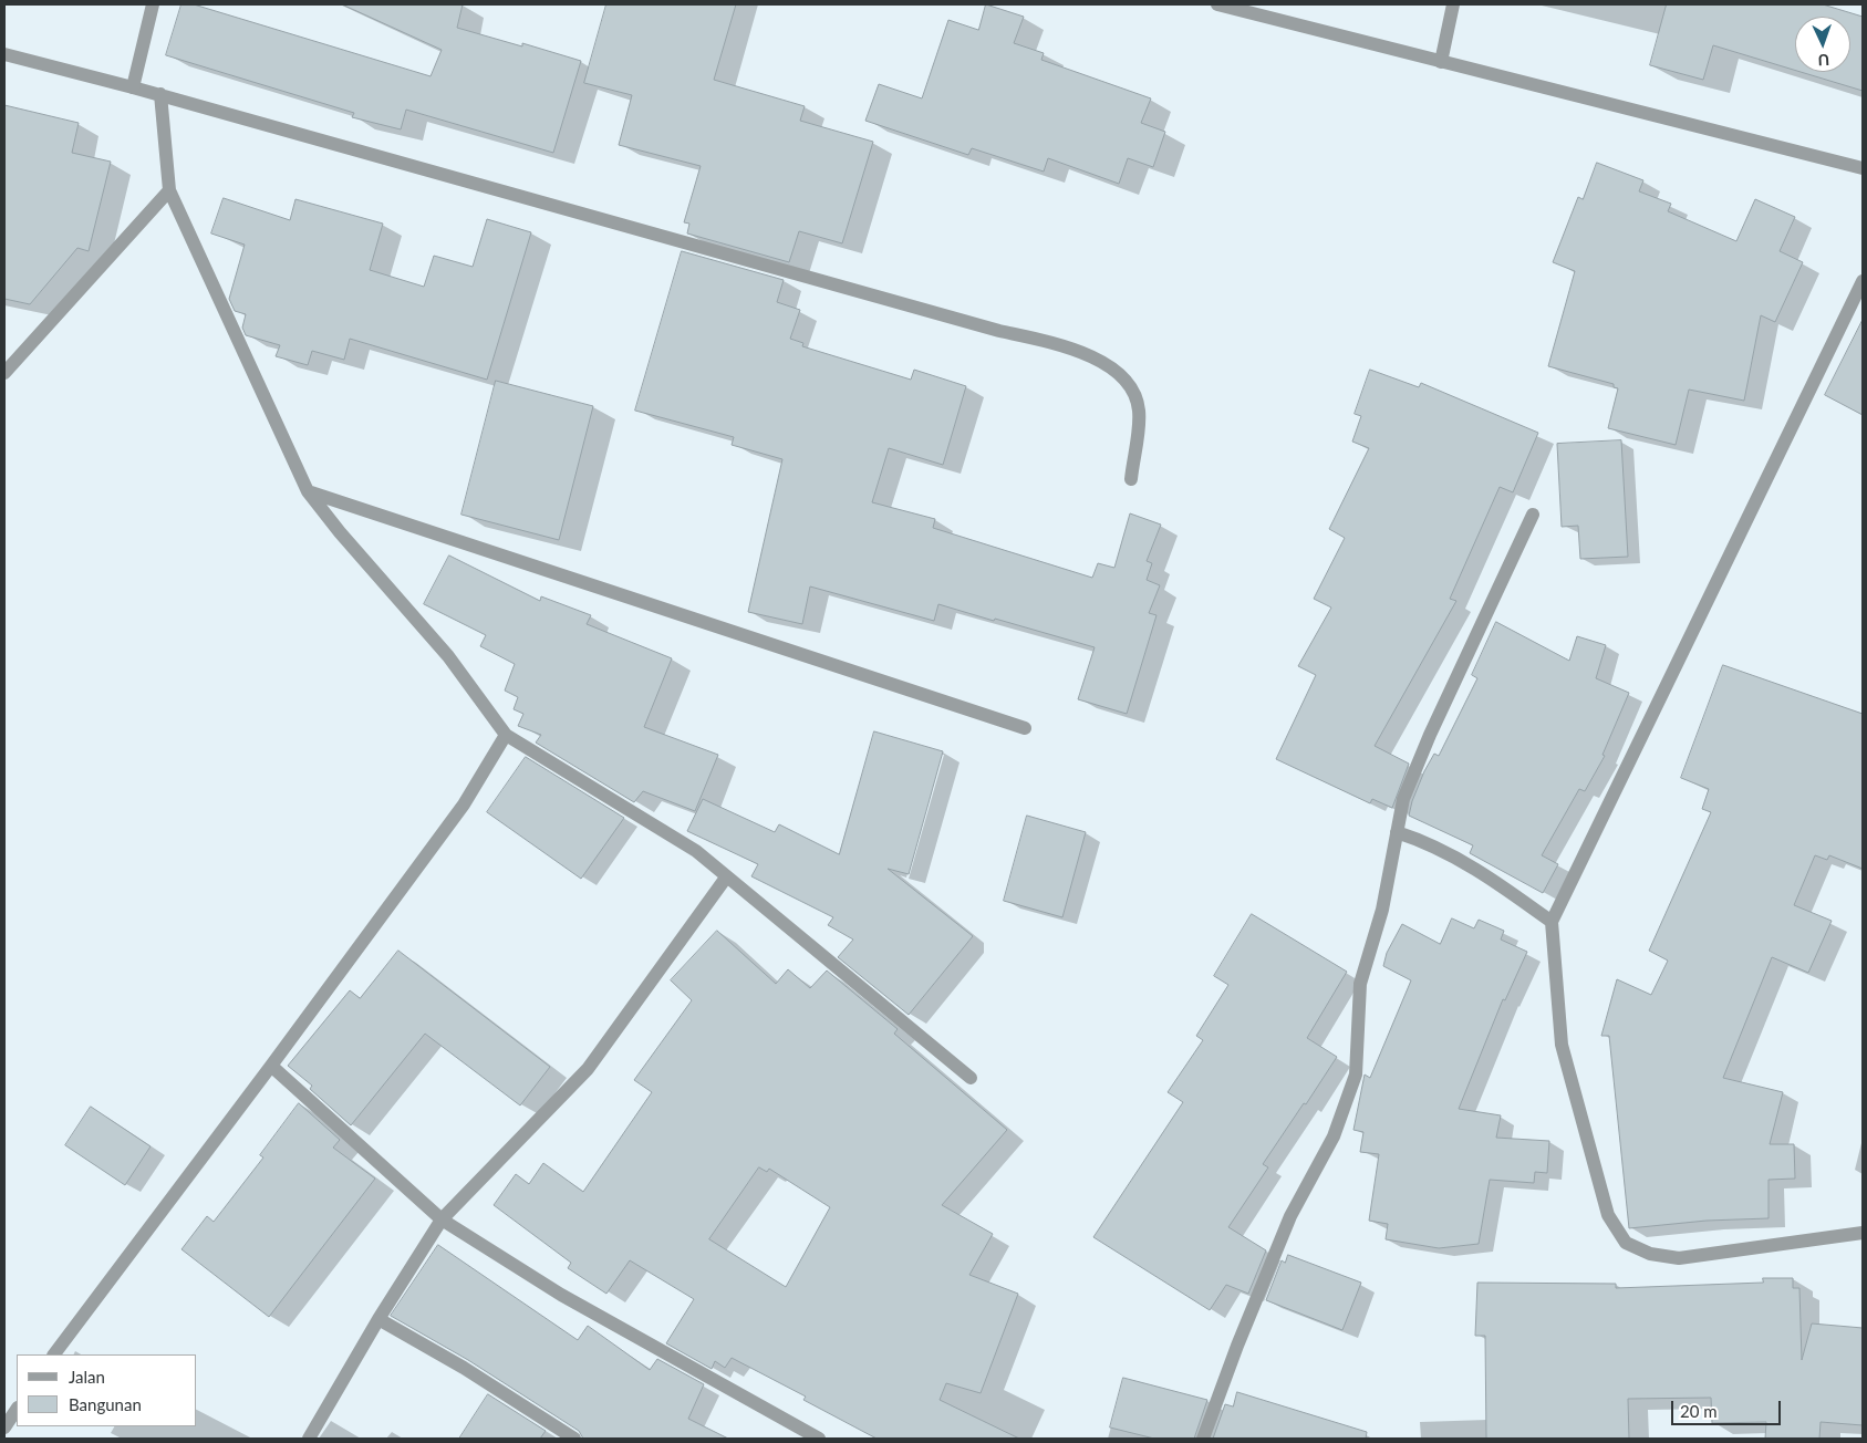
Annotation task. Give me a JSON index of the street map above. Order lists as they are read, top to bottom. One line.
{"legend":["Jalan","Bangunan"],"scale_bar":"20 m","north":"bottom"}
